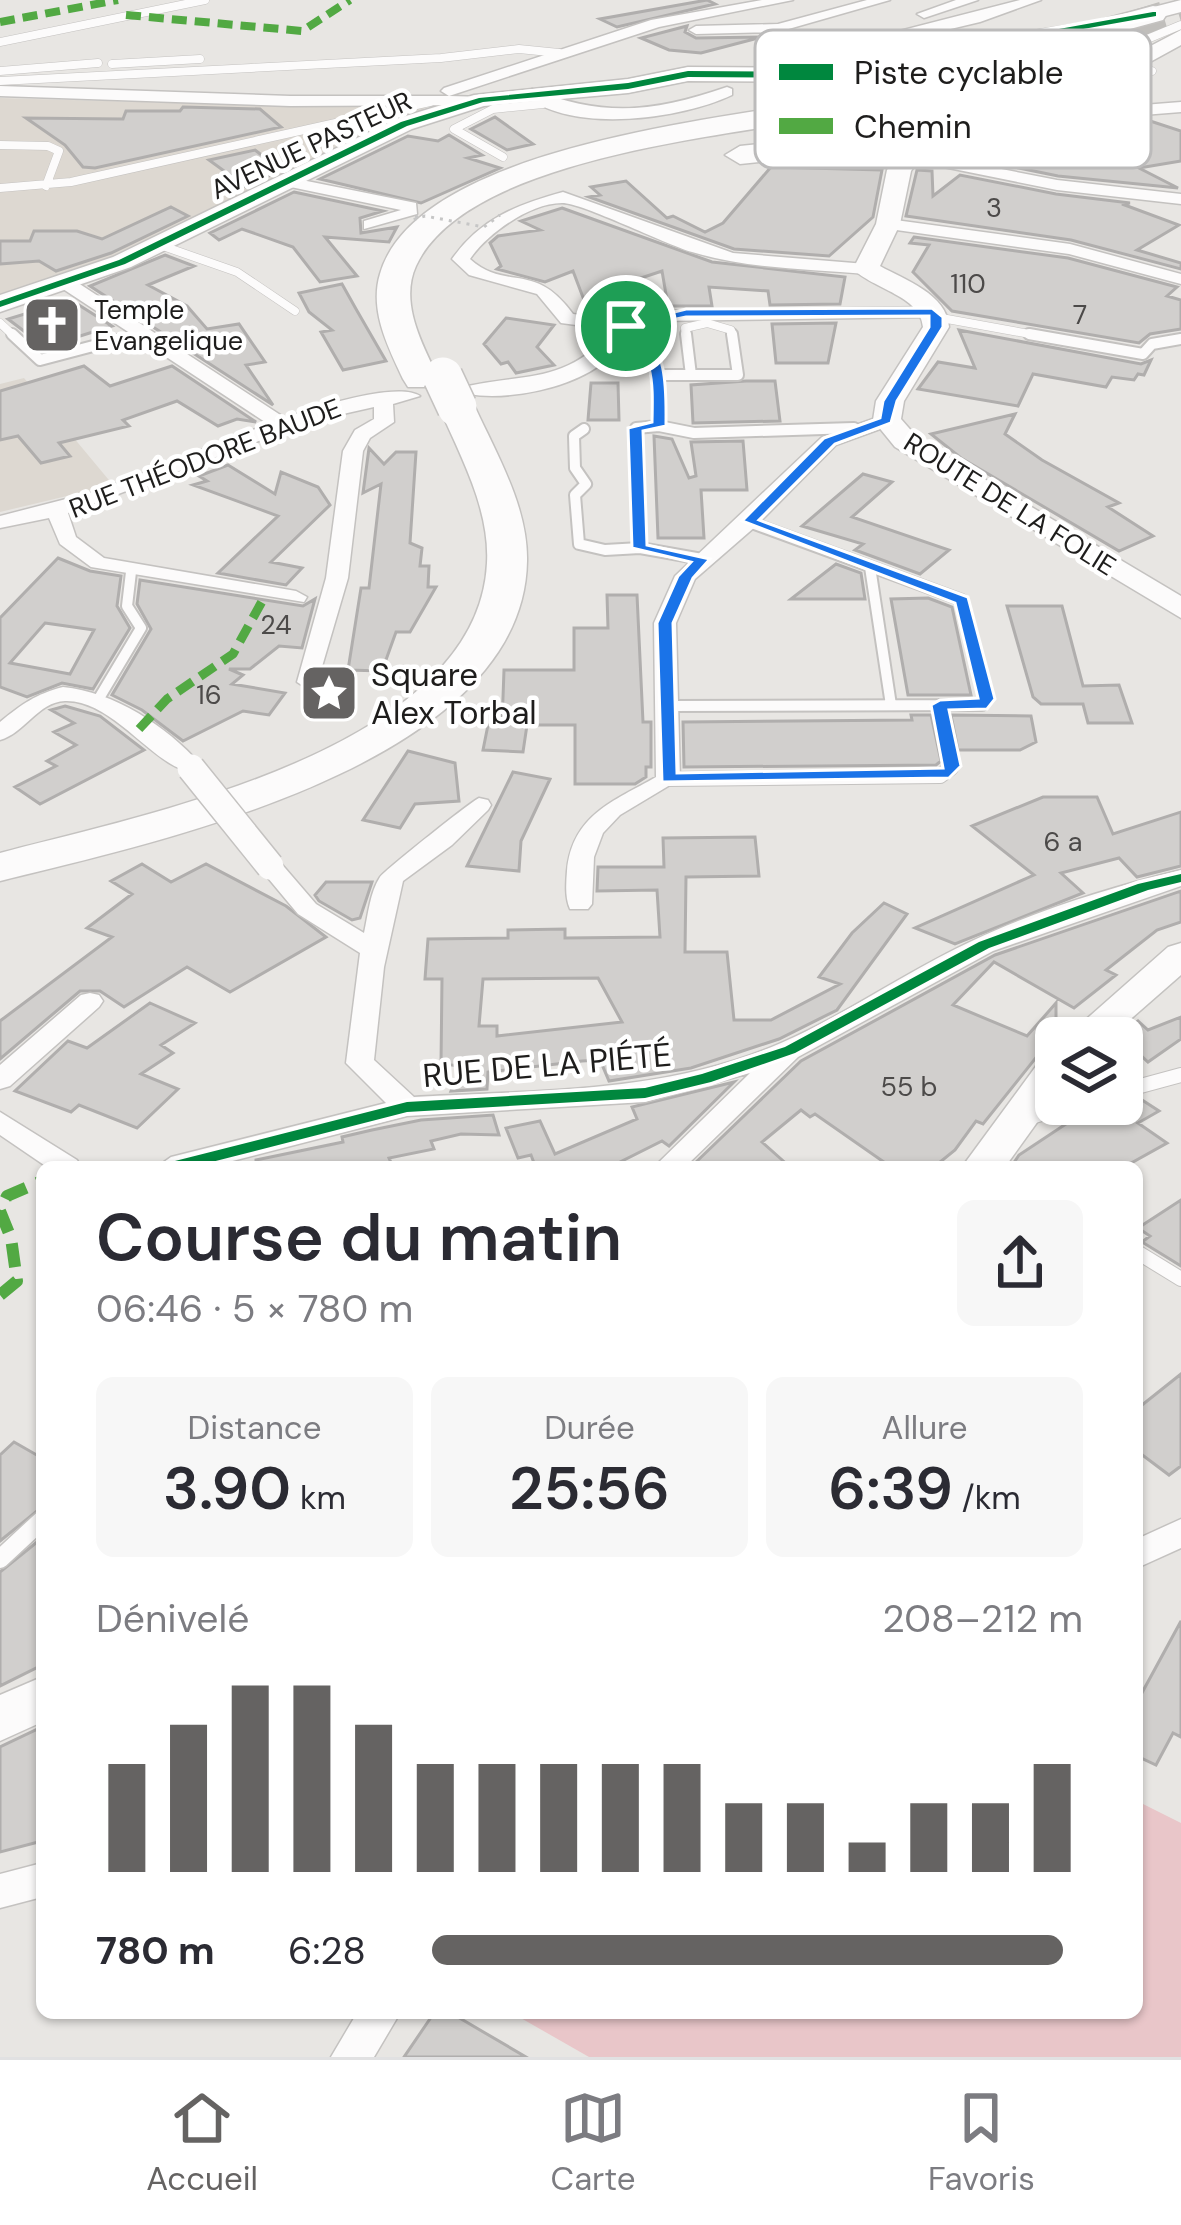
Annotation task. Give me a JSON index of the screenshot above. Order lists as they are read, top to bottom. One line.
{"streets":{"street":["AVENUE PASTEUR","RUE THÉODORE BAUDE","ROUTE DE LA FOLIE","RUE DE LA PIÉTÉ"]},"places":{"church":["Temple Evangelique"],"place":["Square Alex Torbal"]},"house_numbers":["3","110","7","24","16","6 a","55 b"],"legend":["Piste cyclable","Chemin"],"page":{"heading":["Course du matin","06:46 · 5 × 780 m"],"stats":[["Distance","3.90 km"],["Durée","25:56"],["Allure","6:39 /km"]],"chart":["Dénivelé","208–212 m"],"list":[{"name":"780 m","note":"6:28"}],"tabs":["Accueil","Carte","Favoris"]}}
